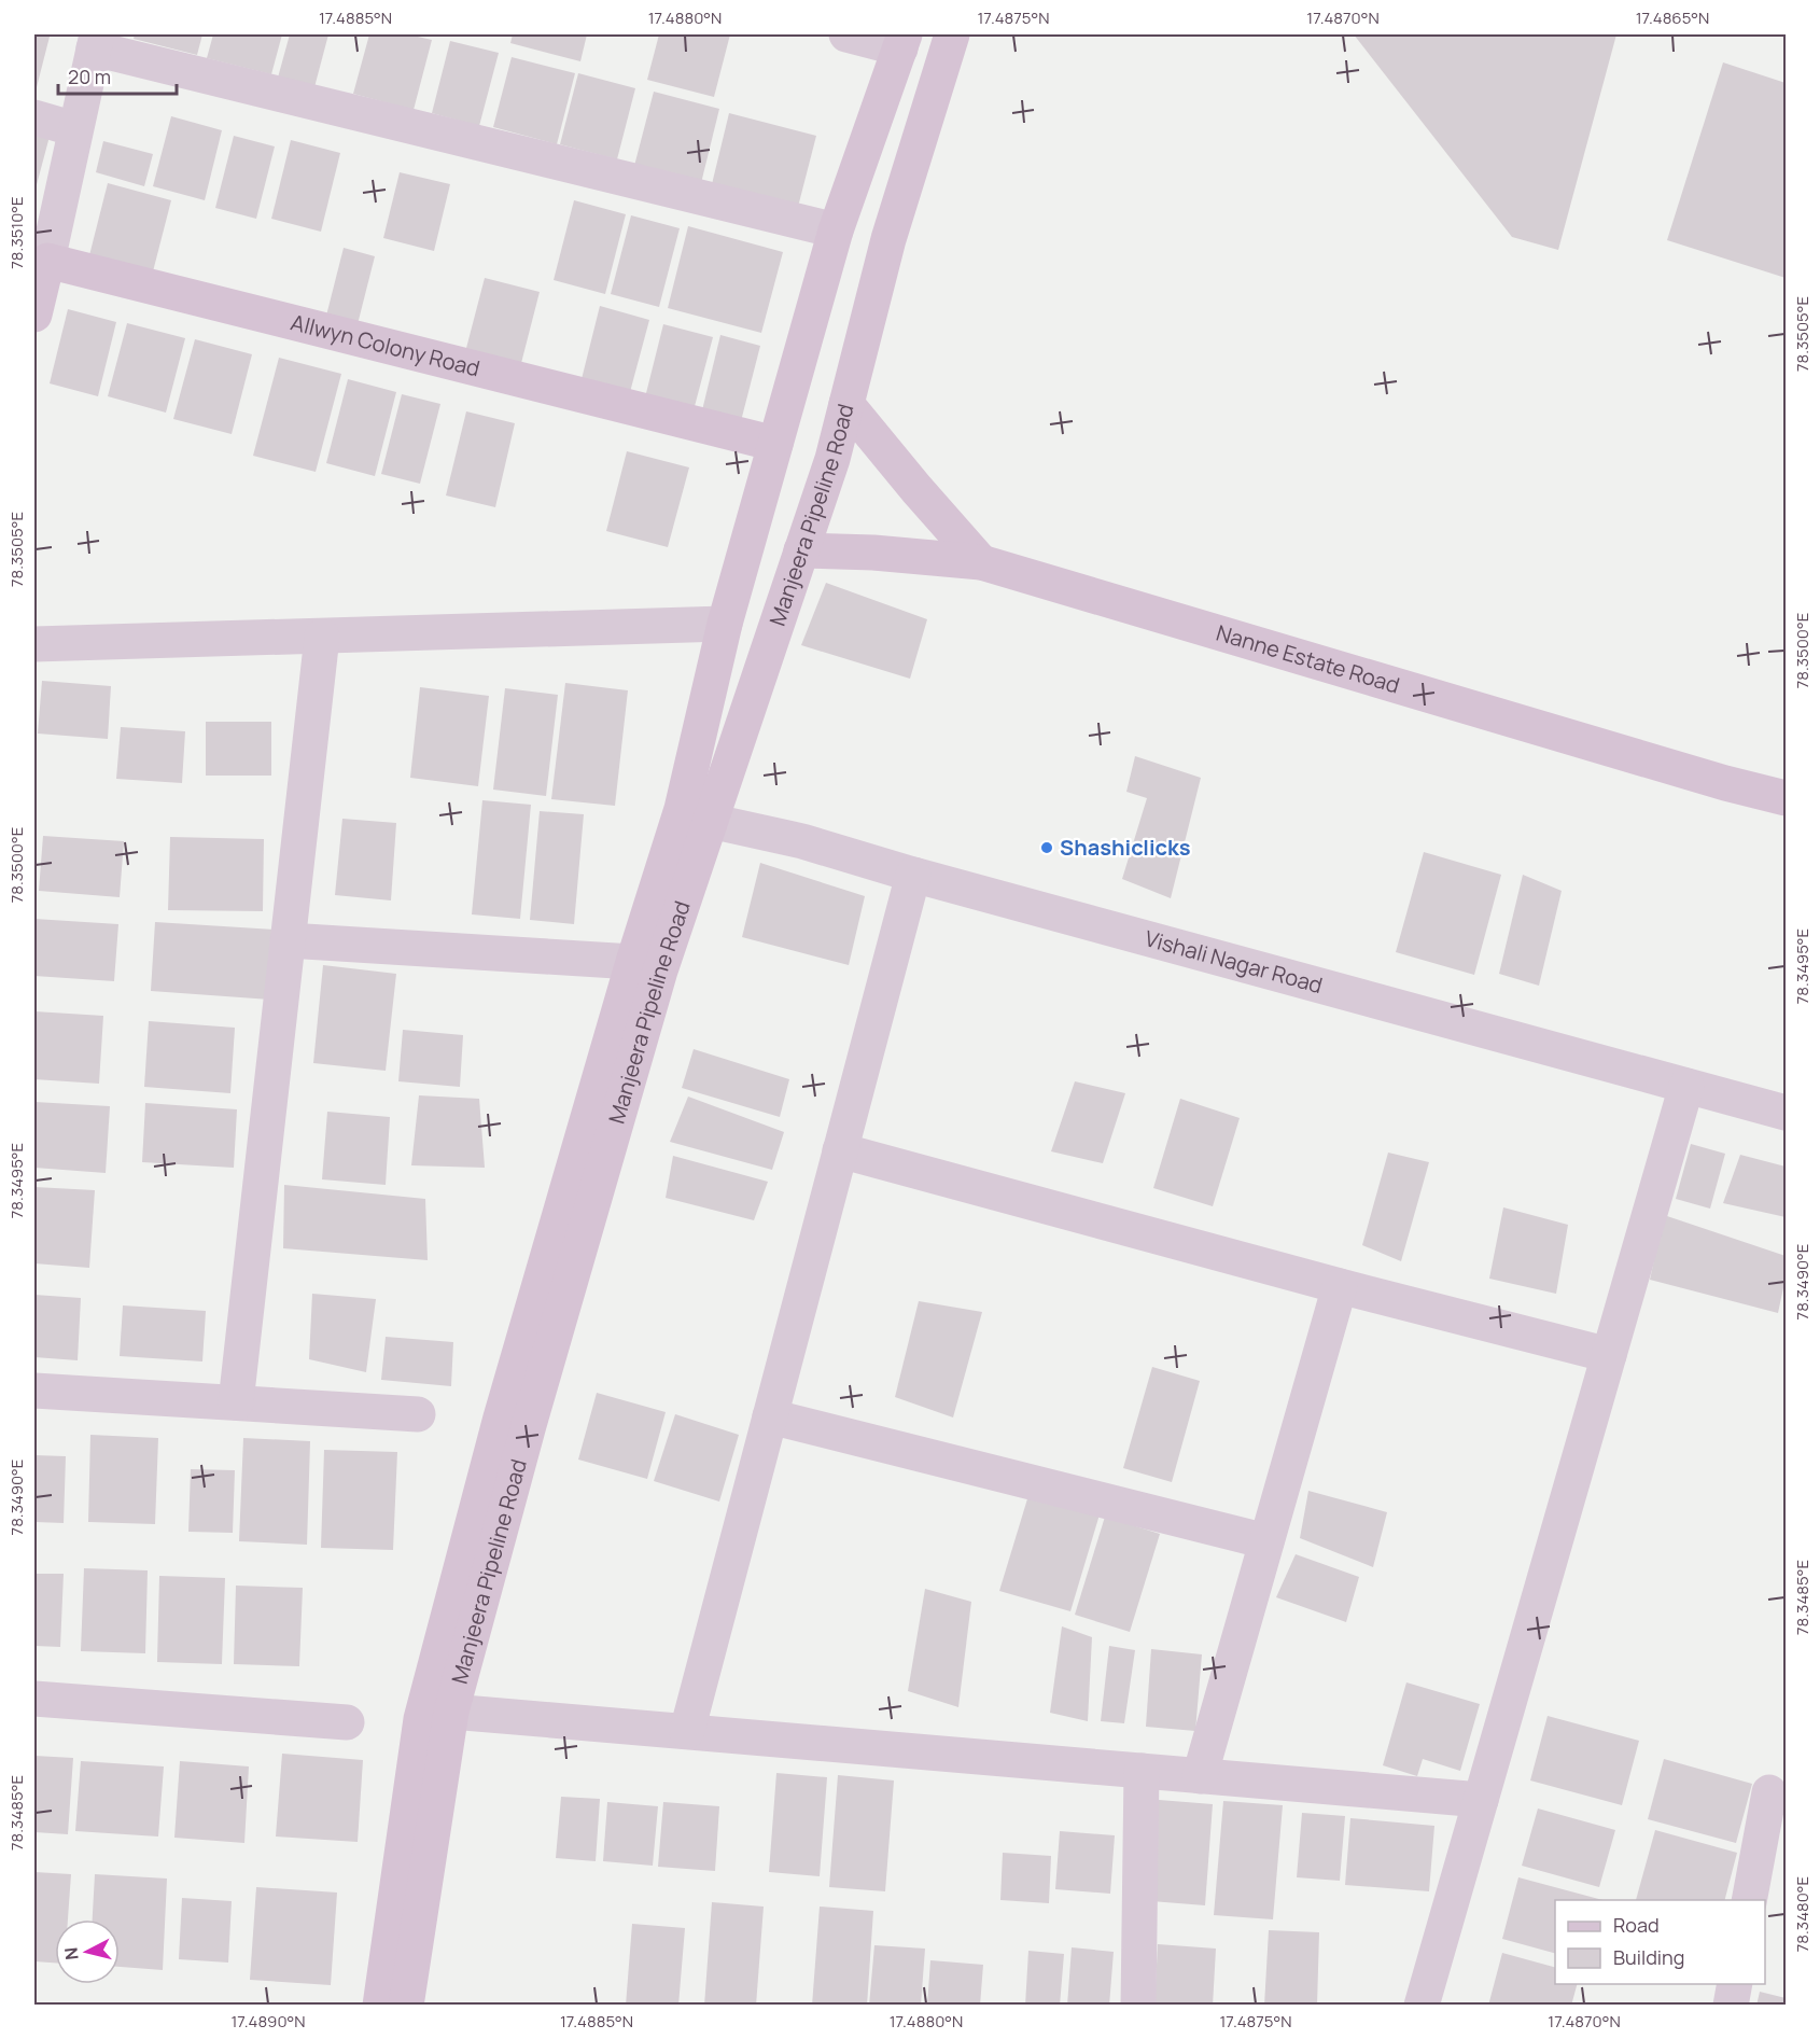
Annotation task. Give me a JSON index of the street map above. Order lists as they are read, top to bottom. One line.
{"streets":{"main road":["Allwyn Colony Road","Manjeera Pipeline Road","Nanne Estate Road"],"street":["Vishali Nagar Road"]},"crossings":[["Allwyn Colony Road","Manjeera Pipeline Road"],["Manjeera Pipeline Road","Nanne Estate Road"],["Manjeera Pipeline Road","Vishali Nagar Road"]],"places":["Shashiclicks"],"legend":["Road","Building"],"scale_bar":"20 m","north":"left","coordinates":["17.4885°N","17.4880°N","17.4875°N","17.4870°N","17.4865°N","78.3510°E","78.3505°E","78.3500°E","78.3495°E","78.3490°E","78.3485°E","78.3480°E","17.4890°N"]}
